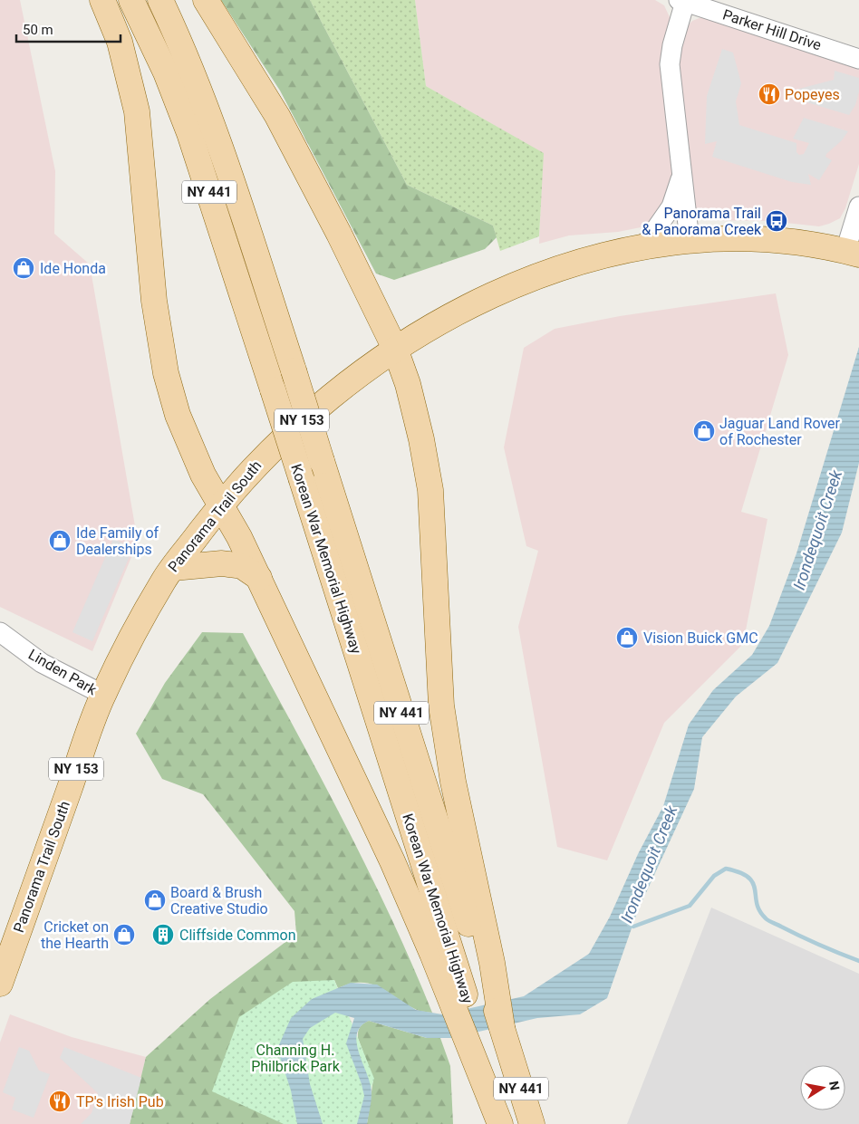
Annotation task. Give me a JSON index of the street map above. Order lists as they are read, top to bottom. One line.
{"streets":{"main road":["NY 441","NY 153","Panorama Trail South","Korean War Memorial Highway"],"street":["Parker Hill Drive","Linden Park"]},"crossings":[["Parker Hill Drive","Panorama Trail South"],["NY 441","Korean War Memorial Highway"],["Panorama Trail South","Linden Park"]],"water":["Irondequoit Creek"],"parks":["Channing H. Philbrick Park"],"places":{"restaurant":["Popeyes","TP's Irish Pub"],"bus stop":["Panorama Trail & Panorama Creek"],"shop":["Ide Honda","Jaguar Land Rover of Rochester","Ide Family of Dealerships","Vision Buick GMC","Board & Brush Creative Studio","Cricket on the Hearth"],"building":["Cliffside Common"]},"scale_bar":"50 m","north":"right"}
